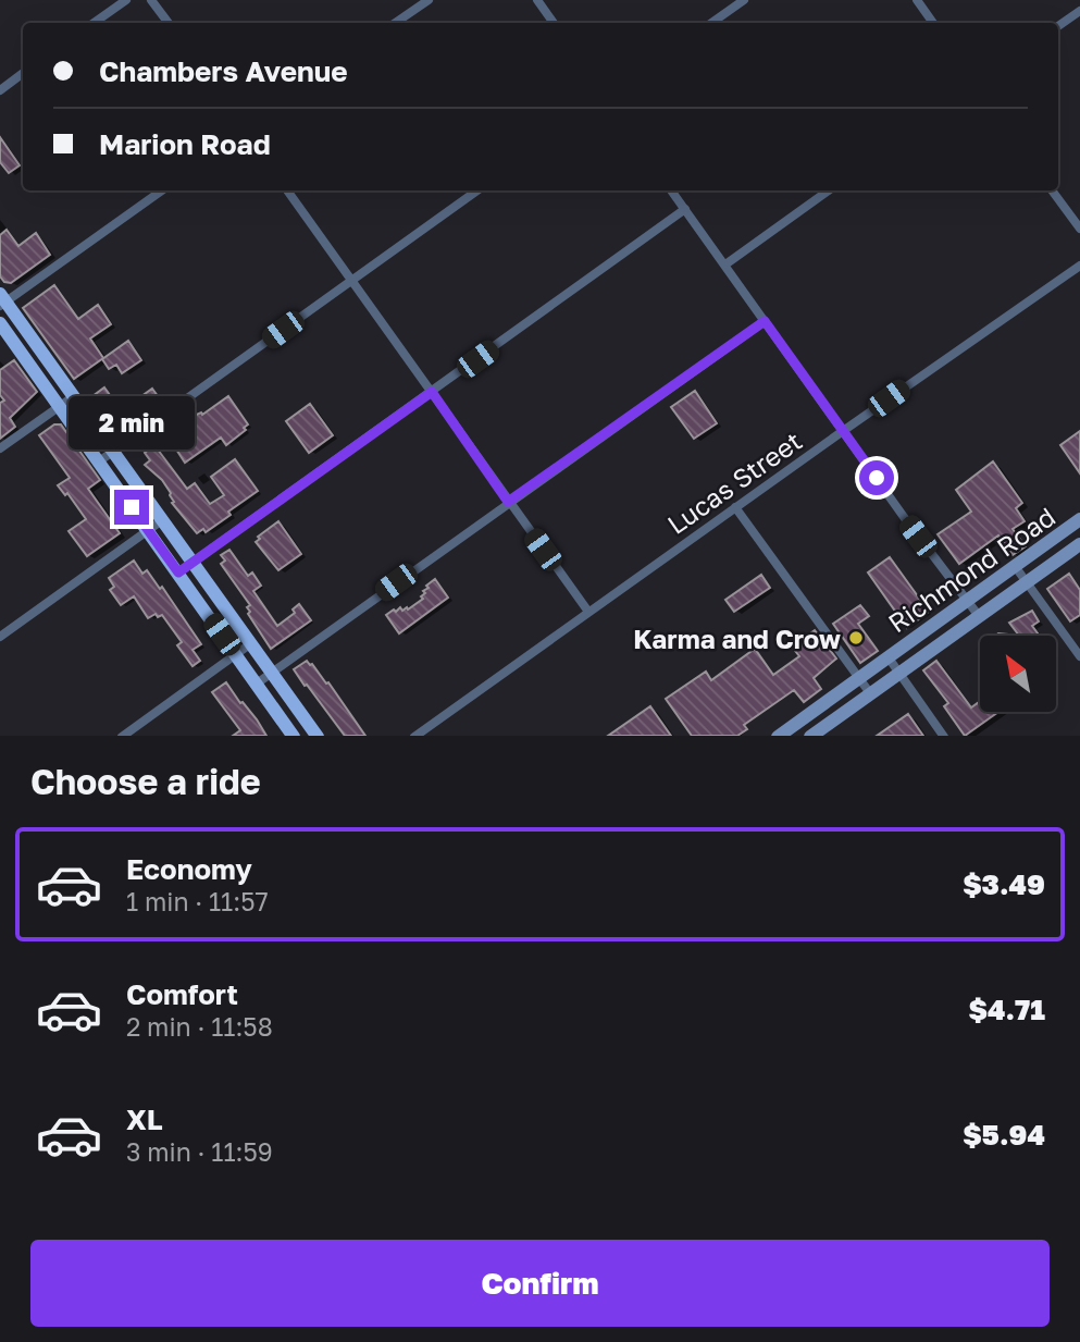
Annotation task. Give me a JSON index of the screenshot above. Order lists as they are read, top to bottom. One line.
{"streets":{"main road":["Richmond Road"],"street":["Lucas Street"]},"places":["Karma and Crow"],"north":"top left","page":{"banner":["Chambers Avenue","Marion Road"],"bubble":"2 min","heading":"Choose a ride","list":[{"name":"Economy","note":"1 min · 11:57","value":"$3.49"},{"name":"Comfort","note":"2 min · 11:58","value":"$4.71"},{"name":"XL","note":"3 min · 11:59","value":"$5.94"}],"buttons":"Confirm"}}
